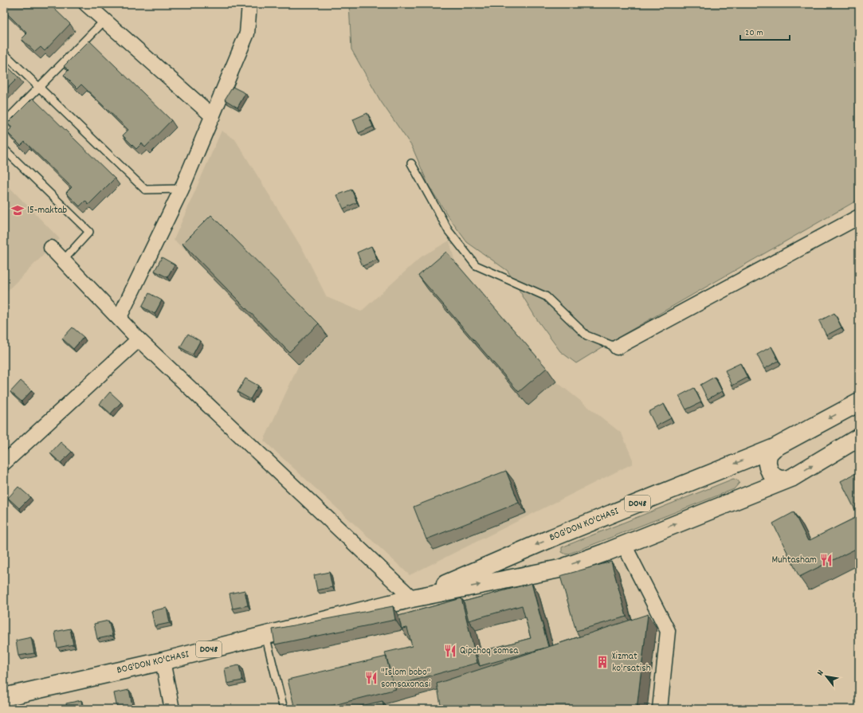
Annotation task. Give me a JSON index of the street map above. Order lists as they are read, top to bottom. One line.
{"streets":{"main road":["D048","BOG'DON KO'CHASI"]},"places":{"school or university":["15-maktab"],"restaurant":["Muhtasham","Qipchoq somsa","\"Islom bobo\" somsaxonasi"],"building":["Xizmat ko'rsatish"]},"scale_bar":"20 m","north":"top left"}
